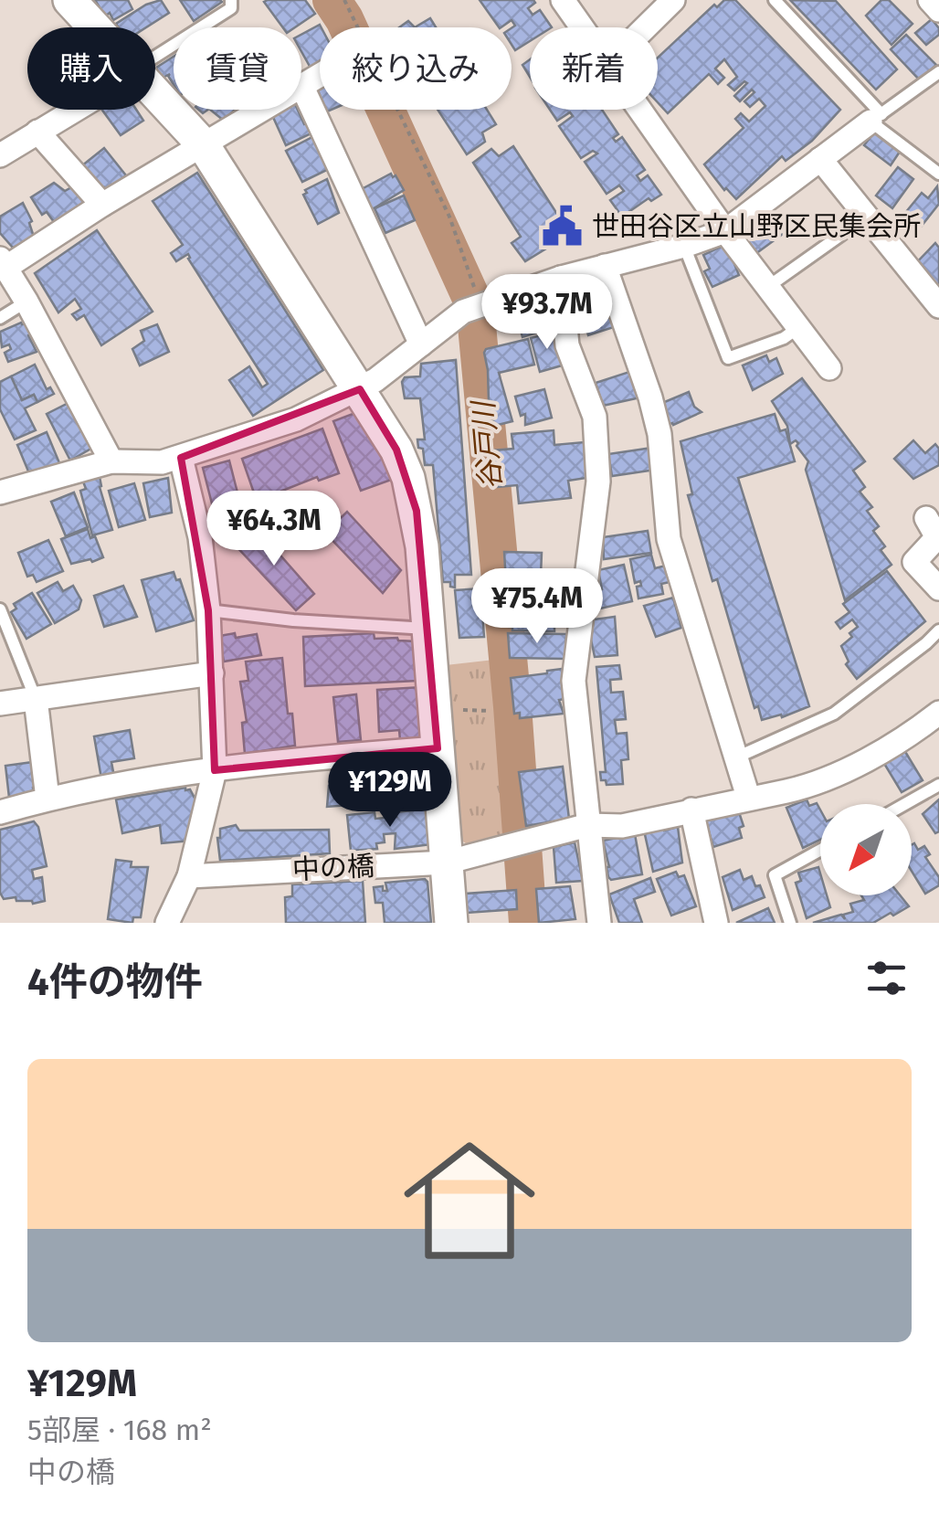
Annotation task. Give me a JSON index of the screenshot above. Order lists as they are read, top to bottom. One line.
{"streets":{"street":["中の橋"]},"water":["谷戸川"],"places":{"public building":["世田谷区立山野区民集会所"]},"north":"bottom left","page":{"chip":["購入","賃貸","絞り込み","新着"],"price":["¥93.7M","¥64.3M","¥75.4M","¥129M"],"heading":"4件の物件","list":[{"name":"¥129M","note":"5部屋 · 168 m² · 中の橋"}]}}
